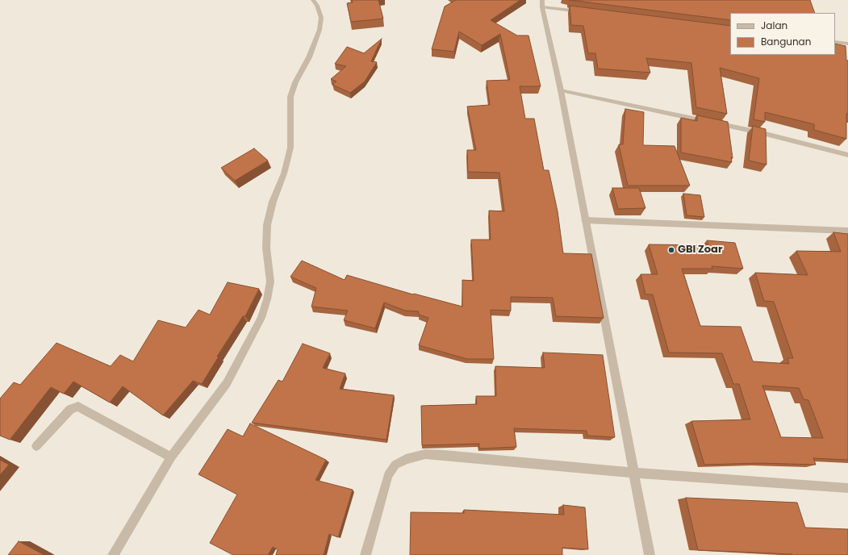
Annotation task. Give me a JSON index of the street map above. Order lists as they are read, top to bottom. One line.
{"places":["GBI Zoar"],"legend":["Jalan","Bangunan"]}
